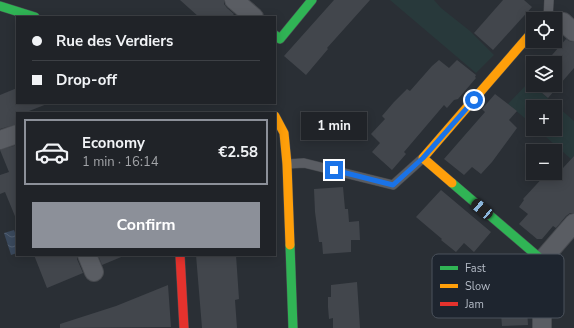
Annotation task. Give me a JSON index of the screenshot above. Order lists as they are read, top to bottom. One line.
{"legend":["Fast","Slow","Jam"],"page":{"map_buttons":["+","−"],"banner":["Rue des Verdiers","Drop-off"],"bubble":"1 min","list":[{"name":"Economy","note":"1 min · 16:14","value":"€2.58"}],"buttons":"Confirm"}}
